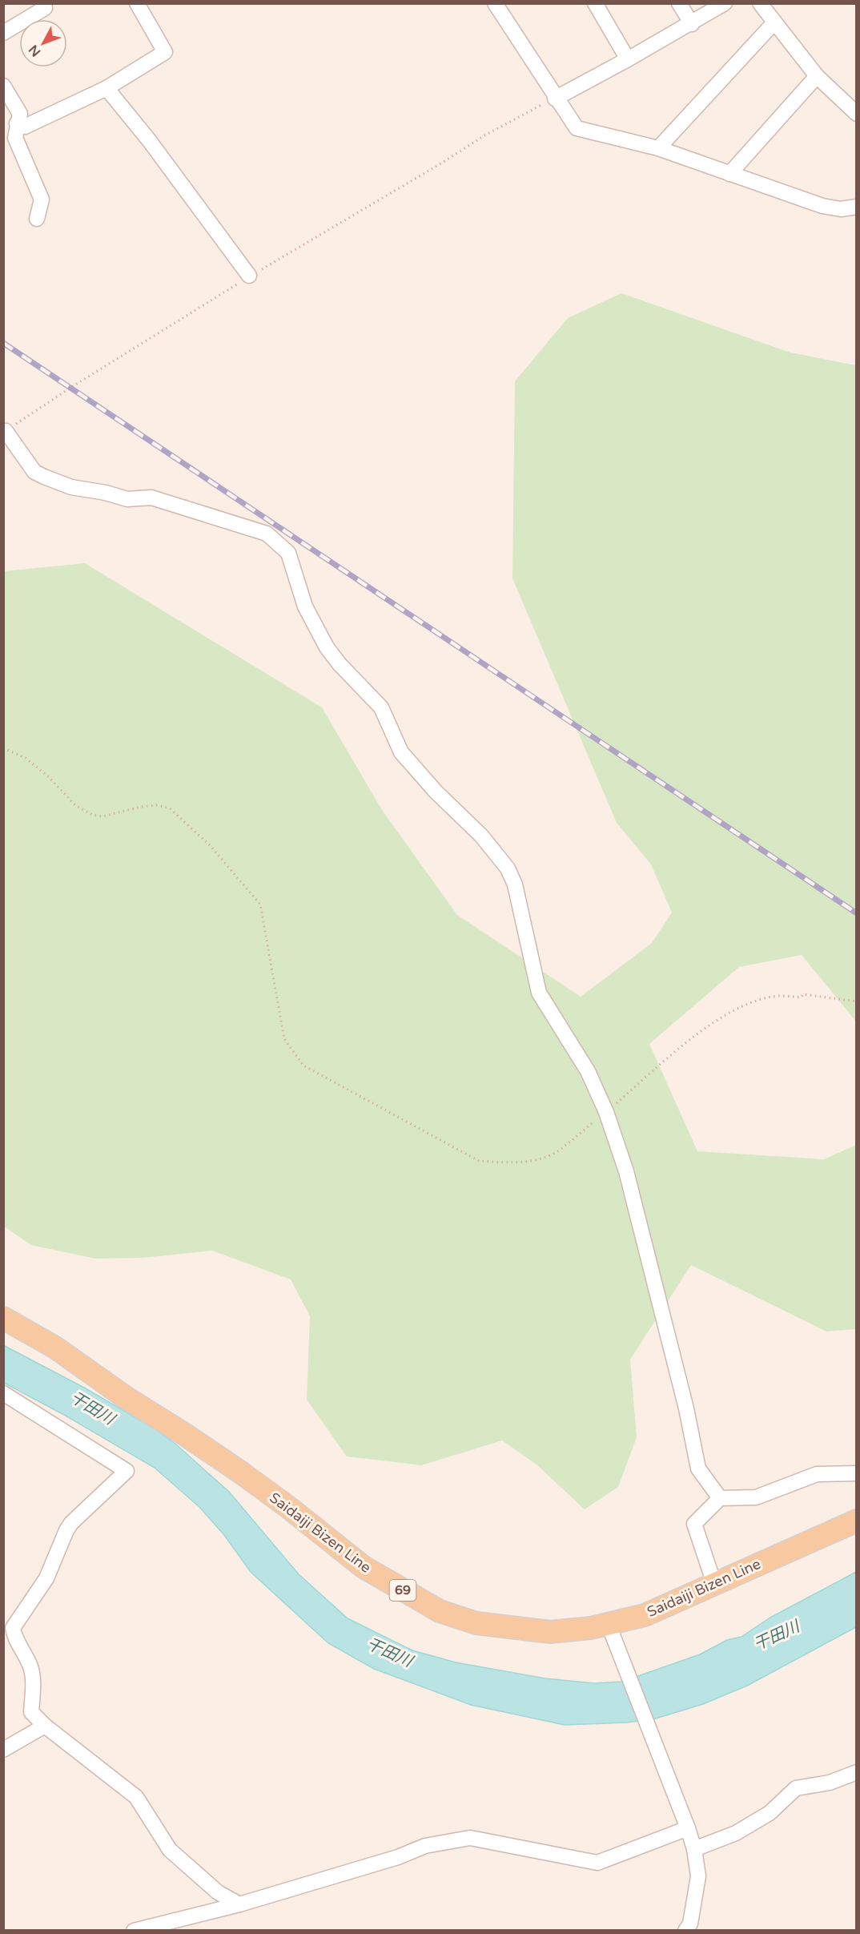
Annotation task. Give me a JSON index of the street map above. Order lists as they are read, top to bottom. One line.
{"streets":{"main road":["Saidaiji Bizen Line","69"]},"water":["干田川"],"north":"bottom left"}
